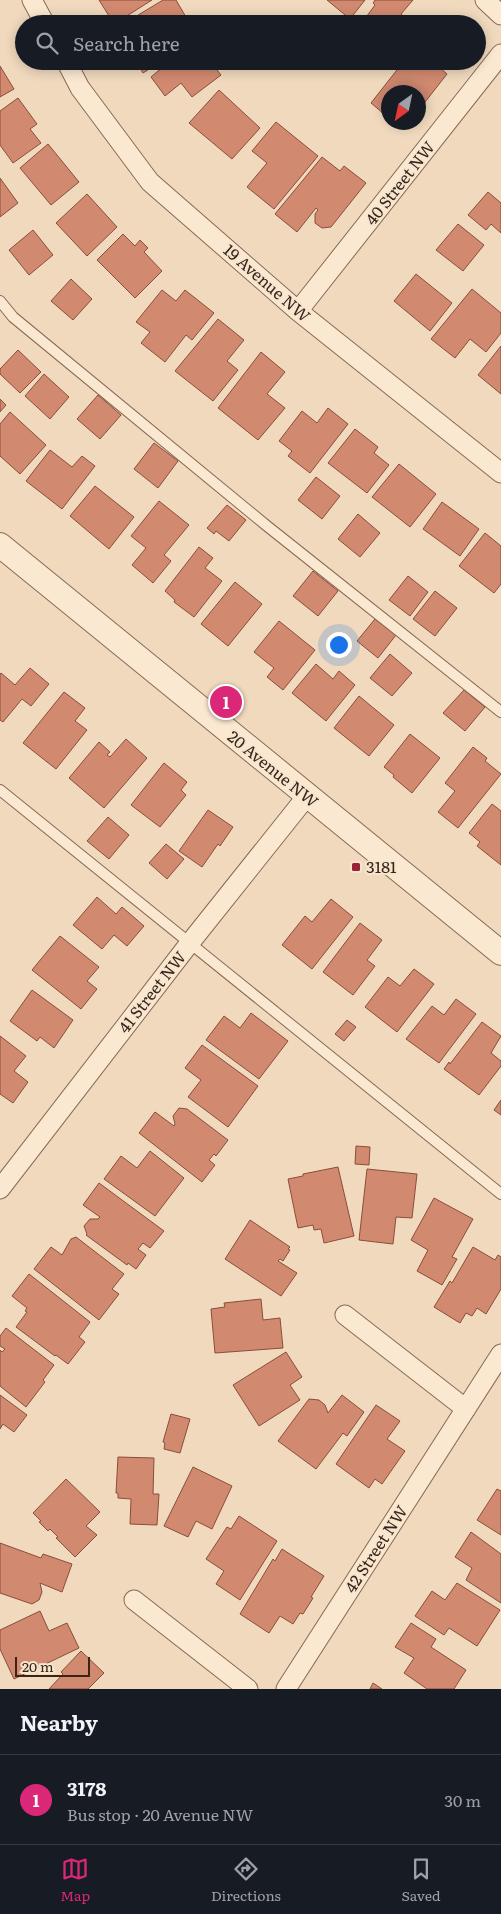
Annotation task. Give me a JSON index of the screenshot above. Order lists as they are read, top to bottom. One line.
{"streets":{"street":["40 Street NW","19 Avenue NW","20 Avenue NW","41 Street NW","42 Street NW"]},"crossings":[["40 Street NW","19 Avenue NW"],["20 Avenue NW","41 Street NW"]],"places":{"transit":["3181"]},"scale_bar":"20 m","north":"bottom left","page":{"search":"Search here","pins":"1","scale":"20 m","heading":"Nearby","list":[{"mark":"1","name":"3178","note":"Bus stop · 20 Avenue NW","value":"30 m"}],"nav":["Map","Directions","Saved"]}}
